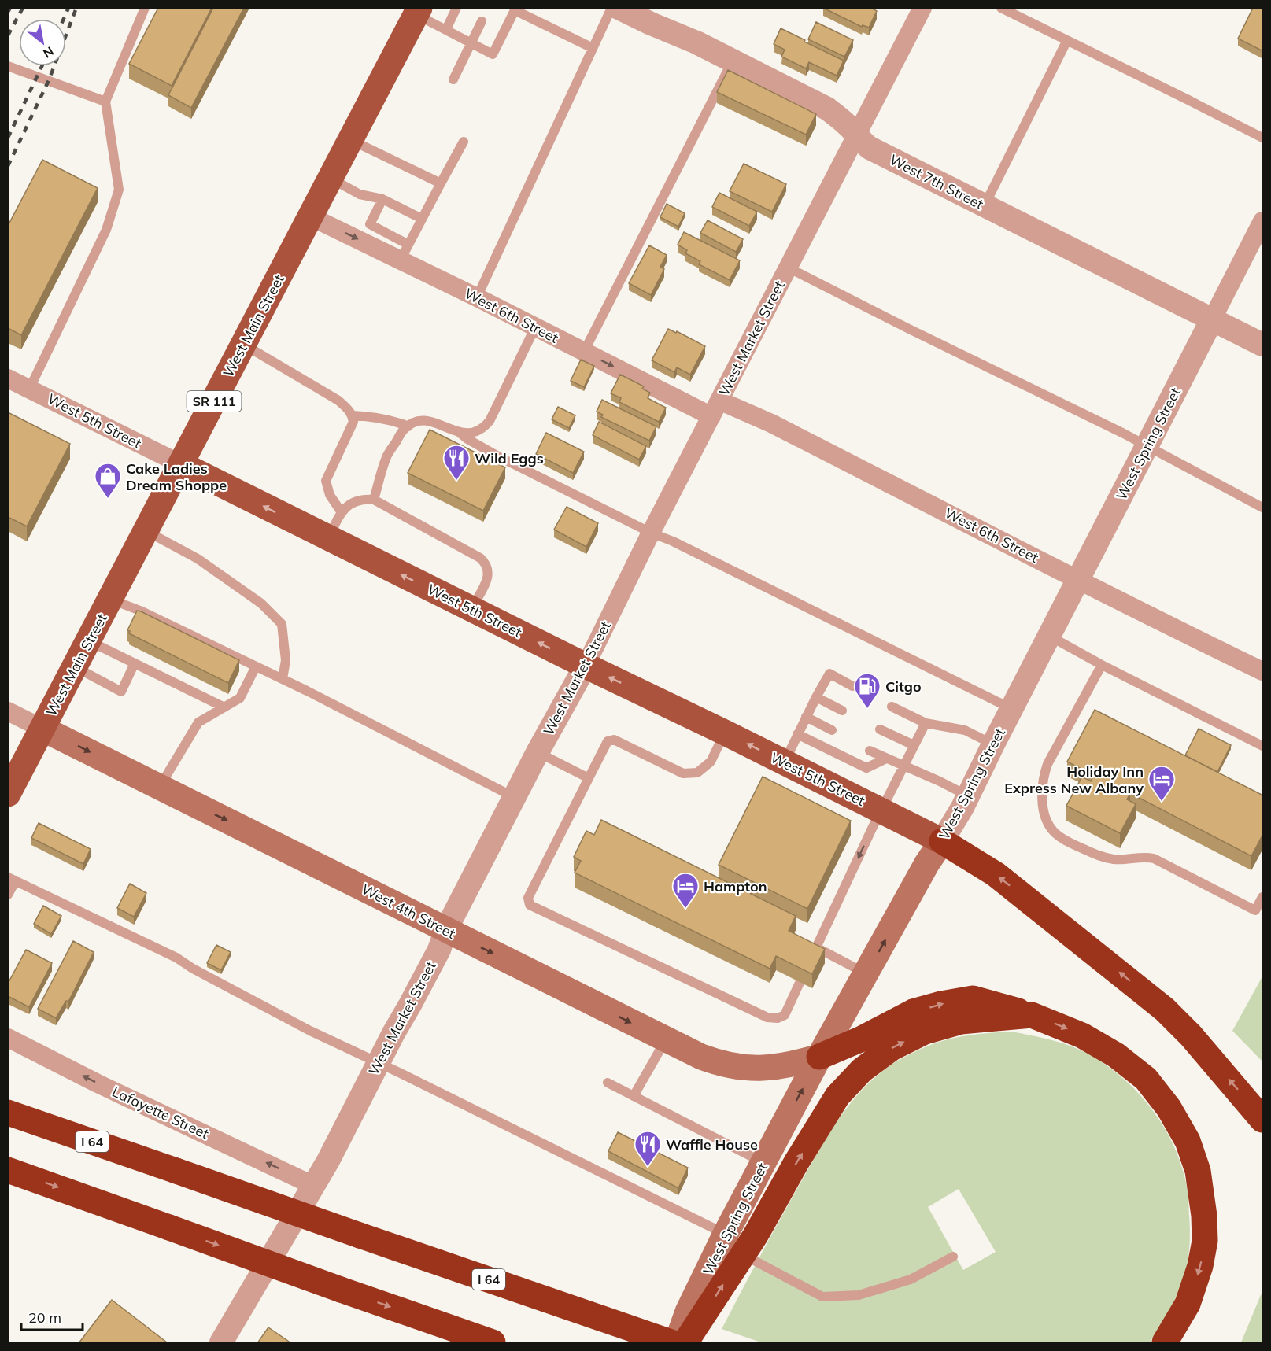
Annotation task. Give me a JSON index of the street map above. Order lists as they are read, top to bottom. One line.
{"streets":{"highway":["I 64"],"main road":["West Main Street","SR 111","West 5th Street","West Spring Street","West 4th Street"],"street":["West 7th Street","West 6th Street","West Market Street","Lafayette Street"]},"crossings":[["West 7th Street","West Market Street"],["West 7th Street","West Spring Street"],["West 6th Street","West Main Street"],["West 6th Street","West Market Street"],["West 6th Street","West Spring Street"],["West Main Street","West 5th Street"],["West Main Street","West 4th Street"],["West Market Street","West 5th Street"],["West Market Street","West 4th Street"],["West Market Street","Lafayette Street"],["West 5th Street","West Spring Street"],["West Spring Street","West 4th Street"]],"one_way":["West 5th Street","West 4th Street","Lafayette Street"],"places":{"restaurant":["Wild Eggs","Waffle House"],"shop":["Cake Ladies Dream Shoppe"],"fuel station":["Citgo"],"hotel":["Holiday Inn Express New Albany","Hampton"]},"scale_bar":"20 m","north":"bottom right"}
